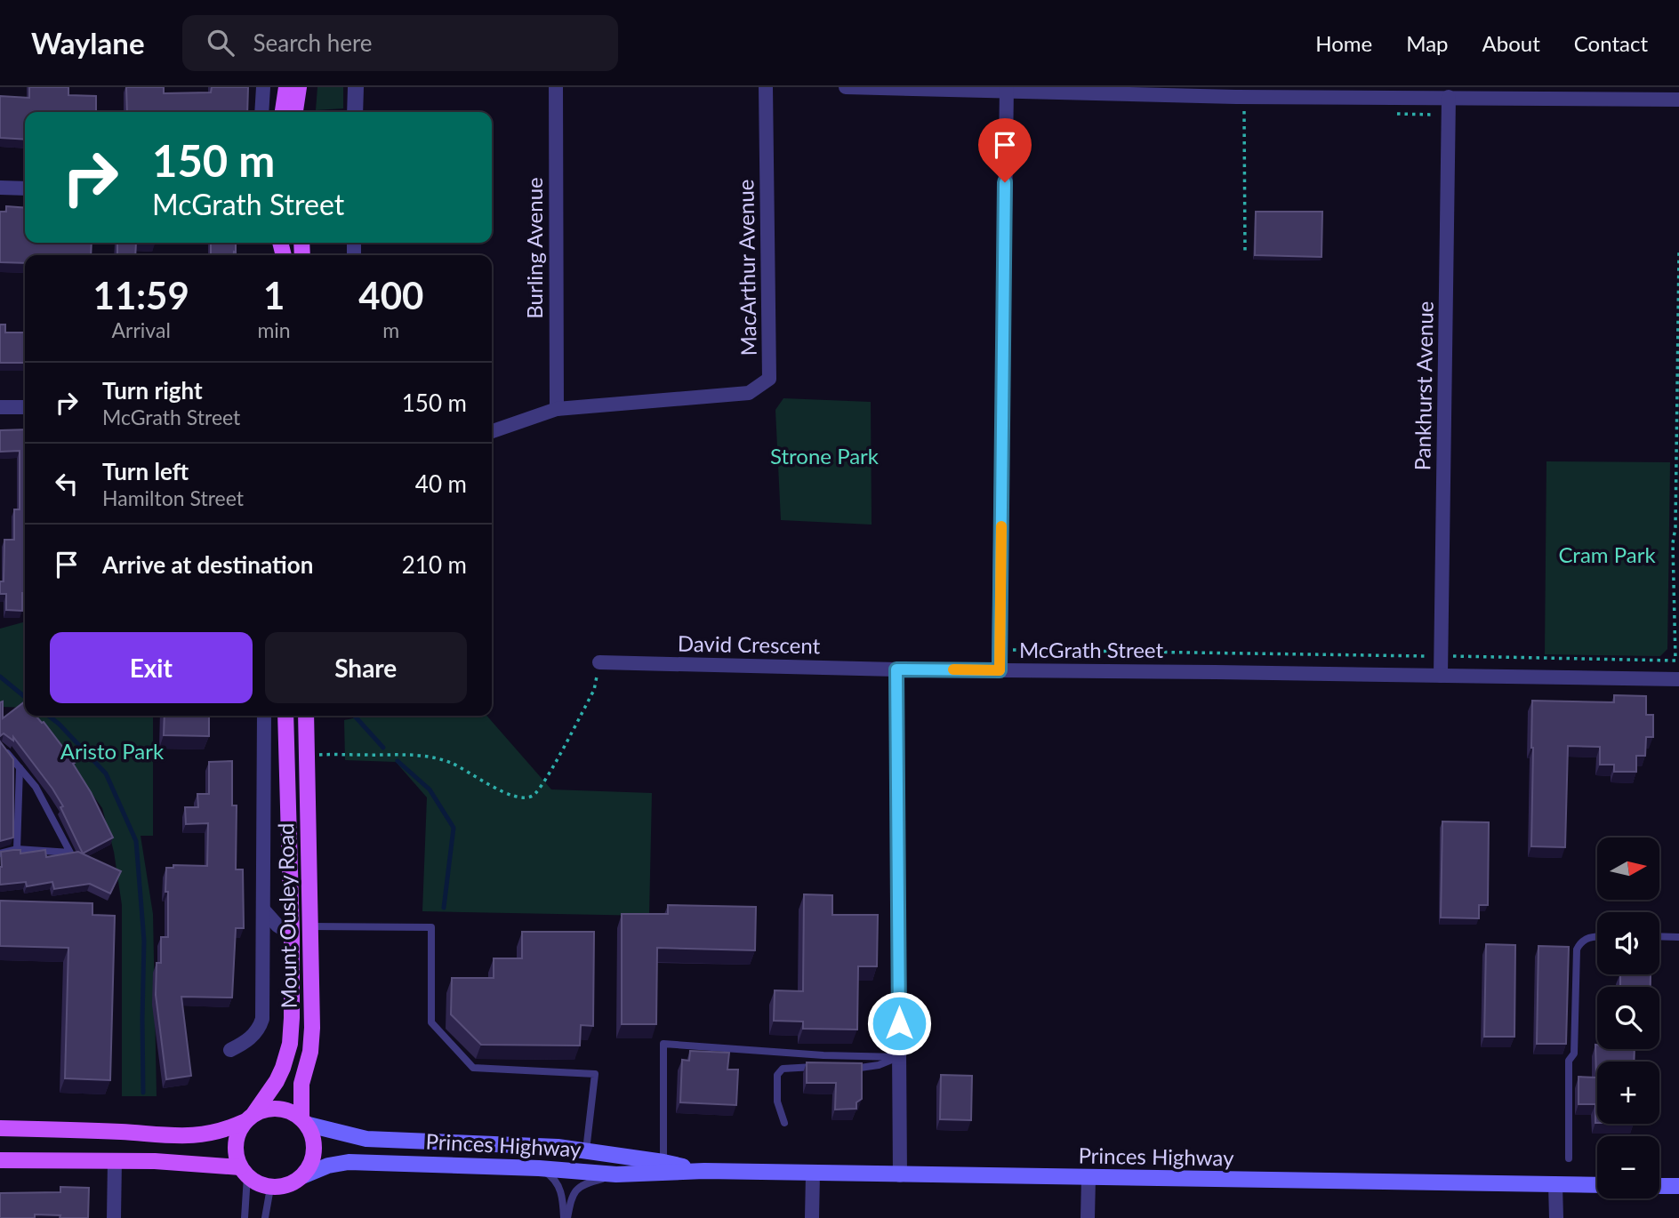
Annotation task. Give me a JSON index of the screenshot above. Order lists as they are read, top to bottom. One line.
{"streets":{"main road":["Mount Ousley Road","Princes Highway"],"street":["Burling Avenue","MacArthur Avenue","Pankhurst Avenue","David Crescent","McGrath Street"]},"crossings":[["Burling Avenue","MacArthur Avenue"],["Pankhurst Avenue","McGrath Street"],["David Crescent","McGrath Street"],["Mount Ousley Road","Princes Highway"]],"parks":["Strone Park","Cram Park","Aristo Park"],"north":"right","page":{"header":"Waylane","search":"Search here","nav":["Home","Map","About","Contact"],"turn":["150 m","McGrath Street"],"eta":["11:59","Arrival","1","min","400","m"],"list":[{"name":"Turn right","note":"McGrath Street","value":"150 m"},{"name":"Turn left","note":"Hamilton Street","value":"40 m"},{"name":"Arrive at destination","value":"210 m"}],"buttons":["Exit","Share"],"map_buttons":["+","−"]}}
